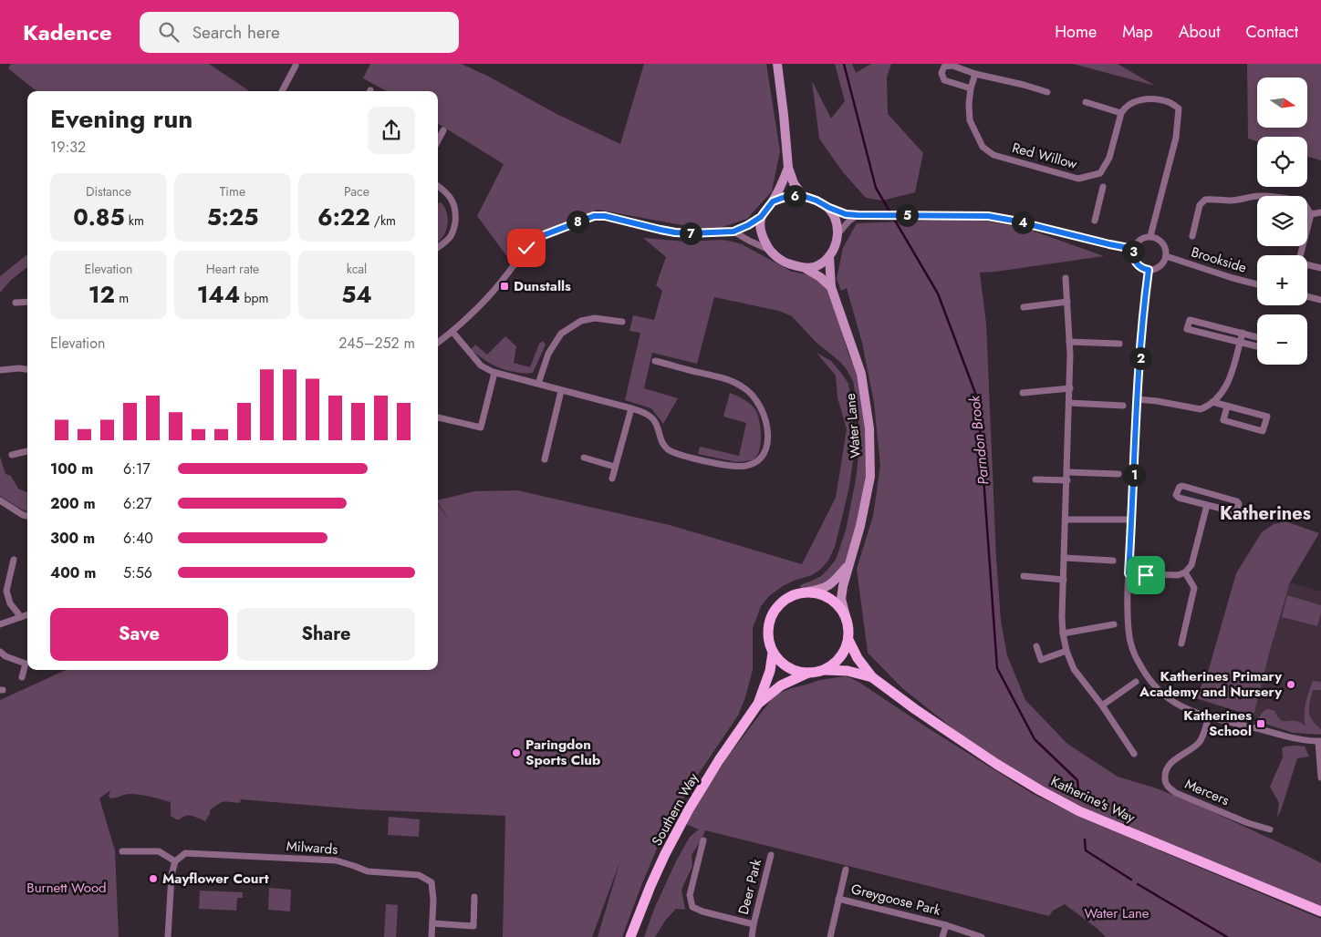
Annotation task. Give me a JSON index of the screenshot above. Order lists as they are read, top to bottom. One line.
{"streets":{"main road":["Water Lane","Katherine's Way","Southern Way"],"street":["Red Willow","Brookside","Mercers","Milwards","Deer Park","Greygoose Park"]},"crossings":[["Water Lane","Katherine's Way"],["Water Lane","Southern Way"],["Katherine's Way","Southern Way"]],"districts":["Katherines"],"water":["Parndon Brook"],"parks":["Burnett Wood","Water Lane"],"places":{"transit":["Dunstalls","Katherines School"],"other":["Katherines Primary Academy and Nursery","Paringdon Sports Club","Mayflower Court"]},"north":"right","page":{"header":"Kadence","search":"Search here","nav":["Home","Map","About","Contact"],"map_buttons":["+","−"],"heading":["Evening run","19:32"],"stats":[["Distance","0.85 km"],["Time","5:25"],["Pace","6:22 /km"],["Elevation","12 m"],["Heart rate","144 bpm"],["kcal","54"]],"pins":["6","5","8","4","7","3","2","1"],"chart":["Elevation","245–252 m"],"list":[{"name":"100 m","note":"6:17"},{"name":"200 m","note":"6:27"},{"name":"300 m","note":"6:40"},{"name":"400 m","note":"5:56"}],"buttons":["Save","Share"]}}
